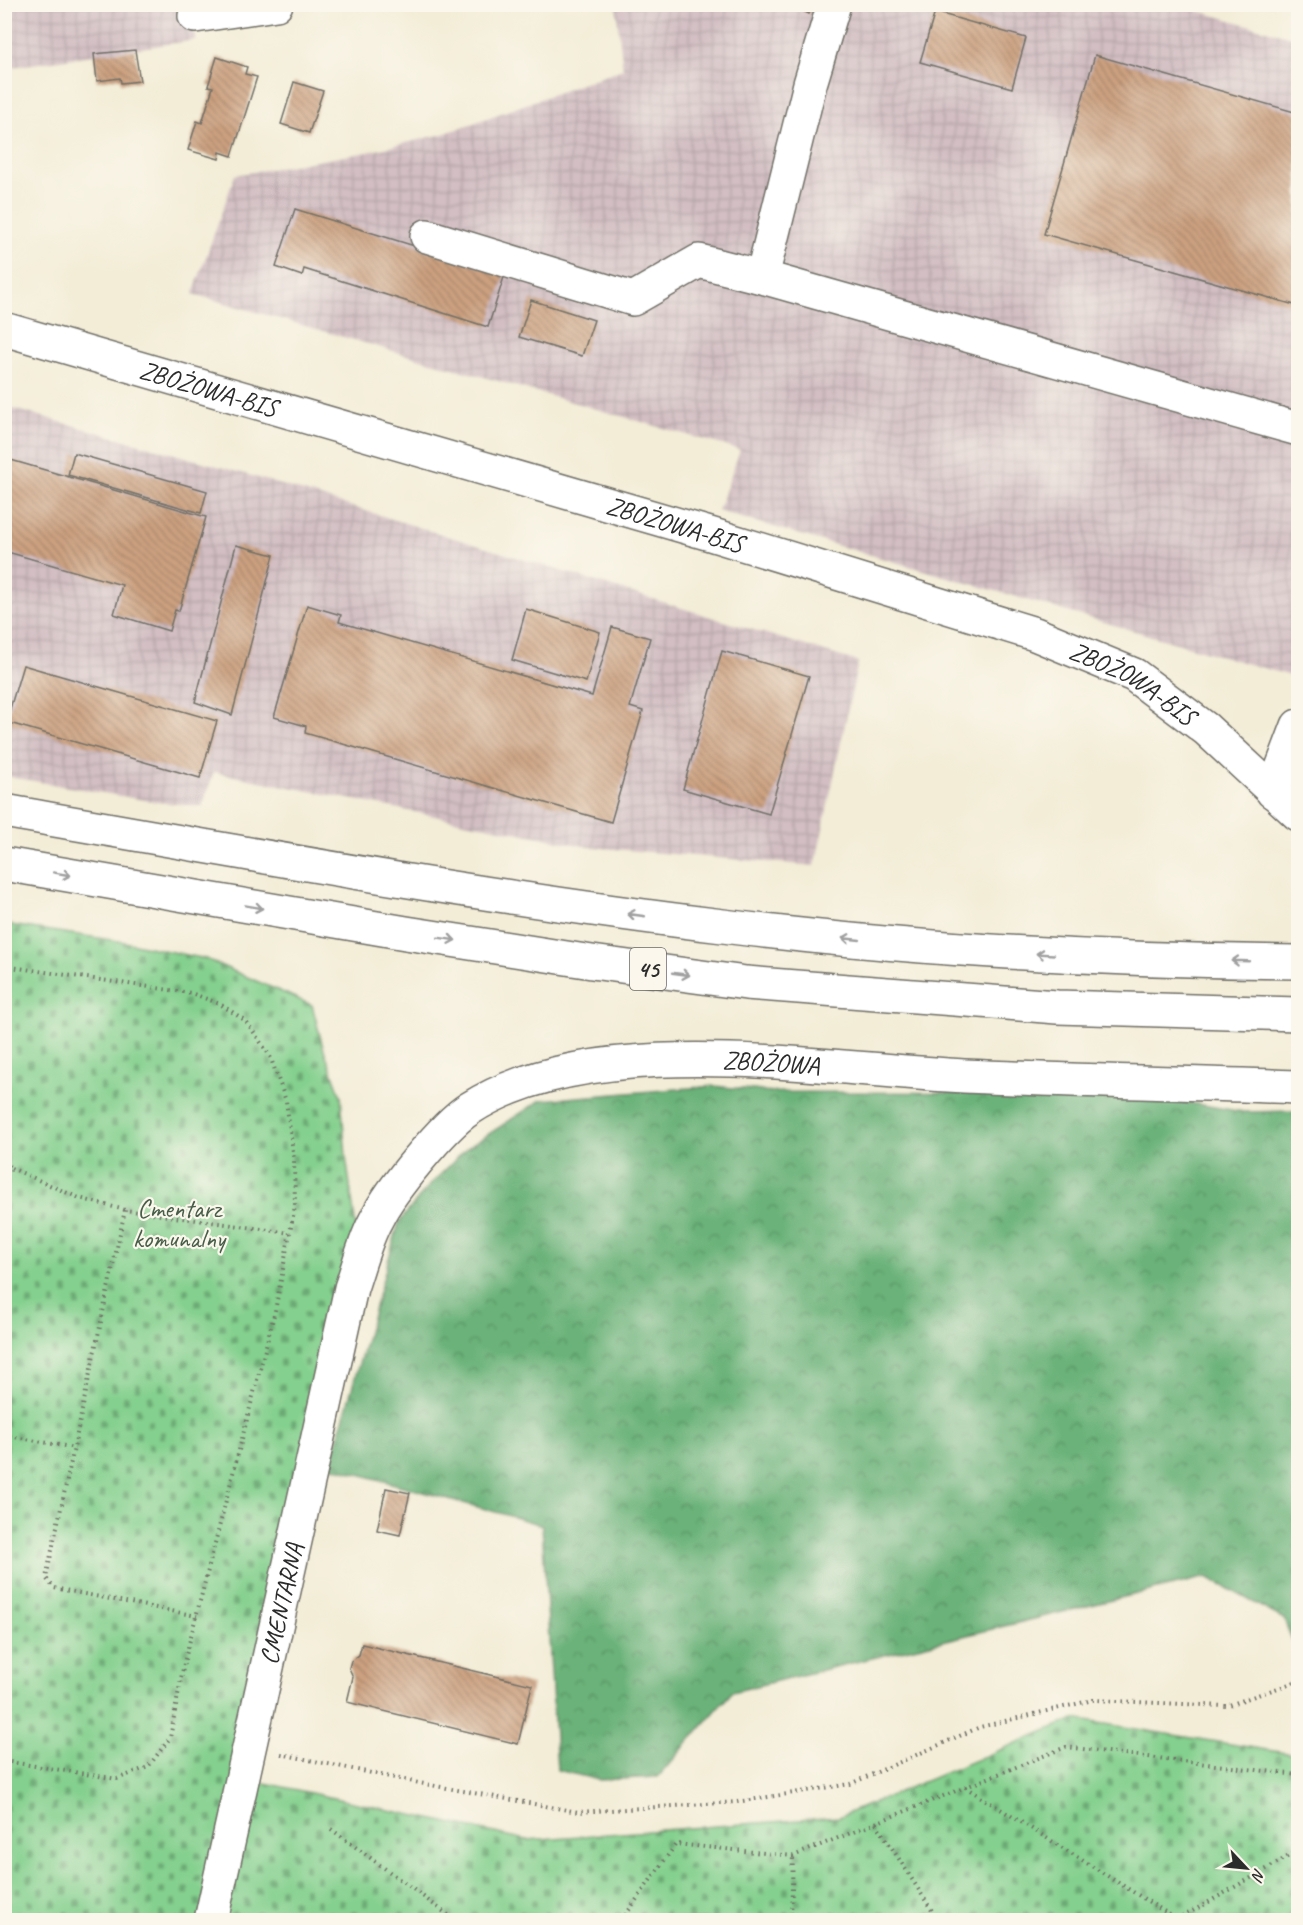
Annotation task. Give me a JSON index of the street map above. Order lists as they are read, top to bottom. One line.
{"streets":{"main road":["ZBOŻOWA-BIS","45","ZBOŻOWA","CMENTARNA"]},"crossings":[["ZBOŻOWA","CMENTARNA"]],"parks":["Cmentarz komunalny"],"north":"bottom right"}
